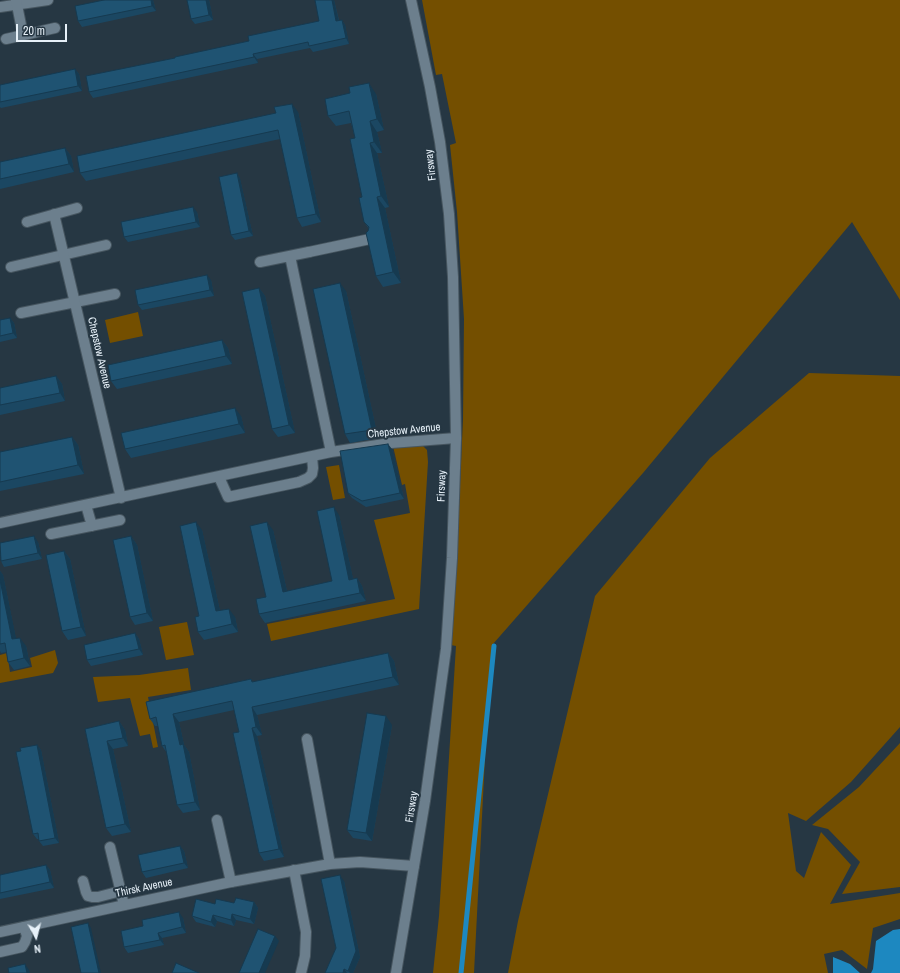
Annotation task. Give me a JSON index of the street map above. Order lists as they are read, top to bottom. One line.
{"streets":{"street":["Firsway","Chepstow Avenue","Thirsk Avenue"]},"crossings":[["Firsway","Chepstow Avenue"],["Firsway","Thirsk Avenue"]],"scale_bar":"20 m","north":"bottom"}
